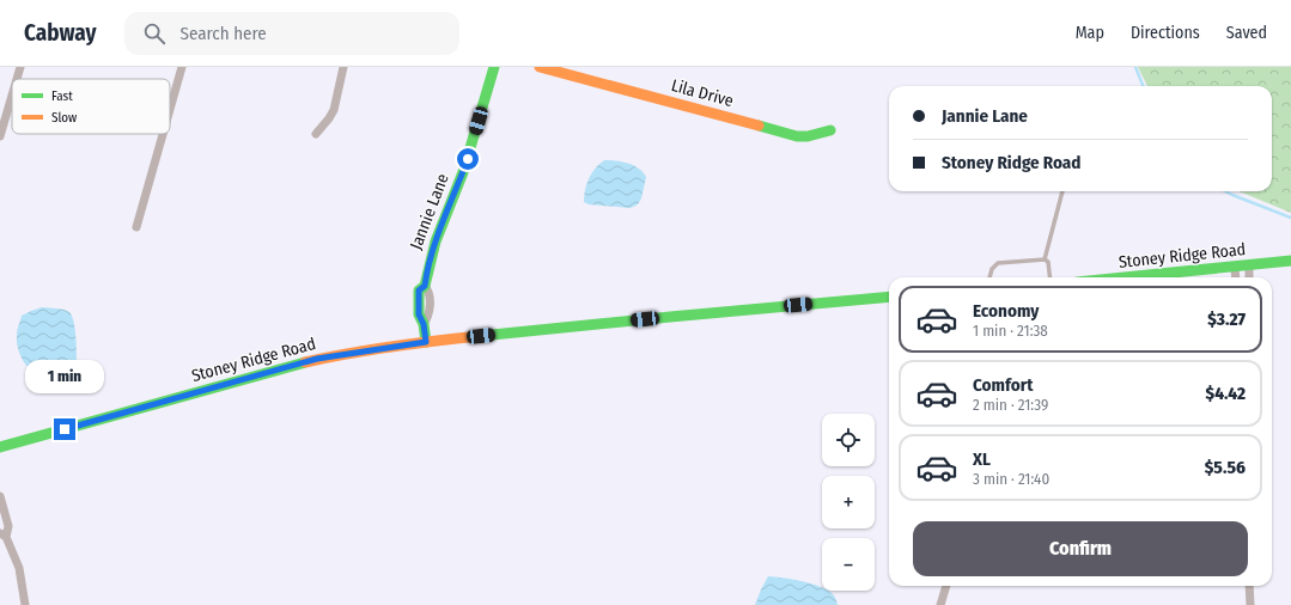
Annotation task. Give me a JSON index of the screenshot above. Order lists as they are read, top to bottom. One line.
{"streets":{"street":["Lila Drive","Jannie Lane","Stoney Ridge Road"]},"crossings":[["Jannie Lane","Stoney Ridge Road"]],"legend":["Fast","Slow"],"page":{"header":"Cabway","search":"Search here","nav":["Map","Directions","Saved"],"banner":["Jannie Lane","Stoney Ridge Road"],"list":[{"name":"Economy","note":"1 min · 21:38","value":"$3.27"},{"name":"Comfort","note":"2 min · 21:39","value":"$4.42"},{"name":"XL","note":"3 min · 21:40","value":"$5.56"}],"bubble":"1 min","map_buttons":["+","−"],"buttons":"Confirm"}}
